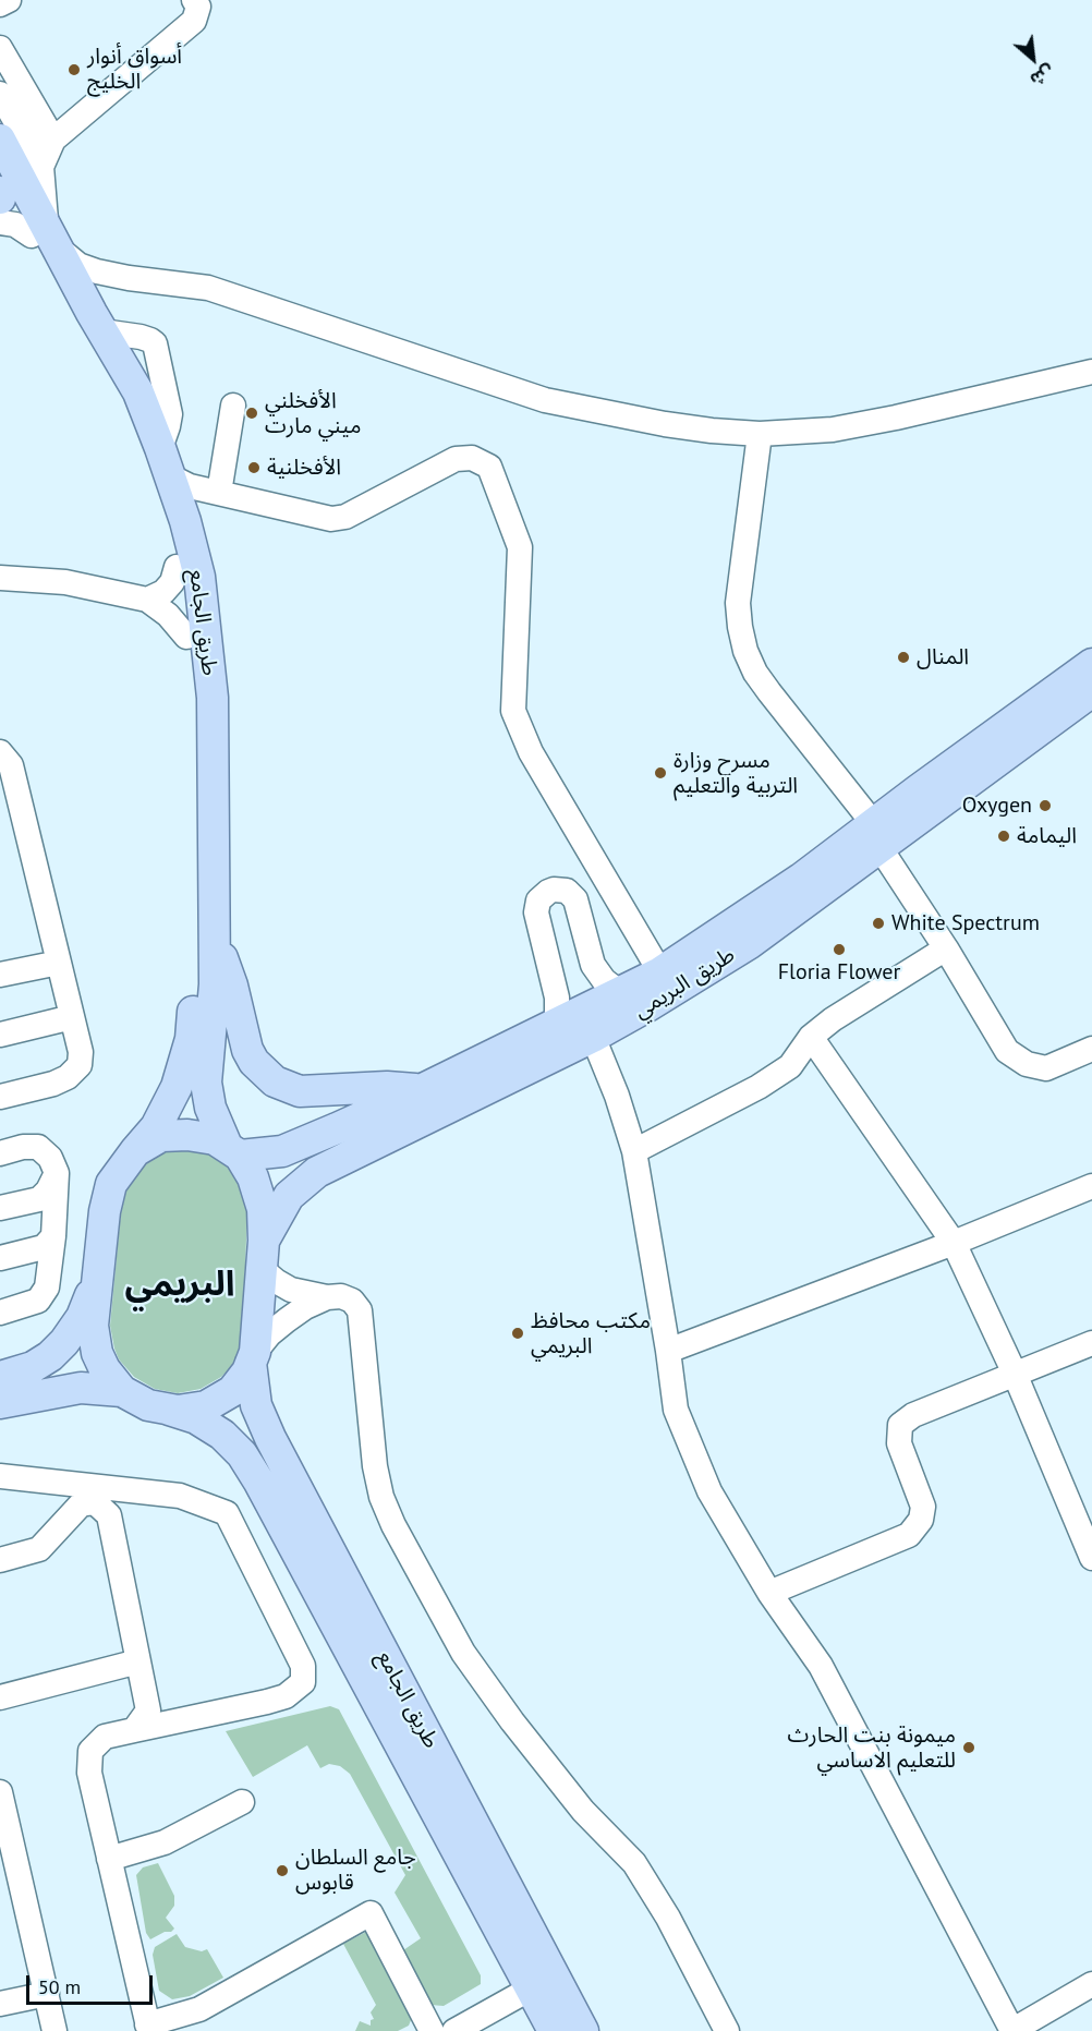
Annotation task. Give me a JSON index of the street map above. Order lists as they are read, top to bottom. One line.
{"streets":{"main road":["طريق الجامع","طريق البريمي"]},"crossings":[["طريق الجامع","طريق البريمي"]],"districts":["البريمي"],"places":["أسواق أنوار الخليج","الأفخلني ميني مارت","الأفخلنية","المنال","مسرح وزارة التربية والتعليم","Oxygen","اليمامة","White Spectrum","Floria Flower","مكتب محافظ البريمي","ميمونة بنت الحارث للتعليم الاساسي","جامع السلطان قابوس"],"scale_bar":"50 m","north":"bottom right"}
